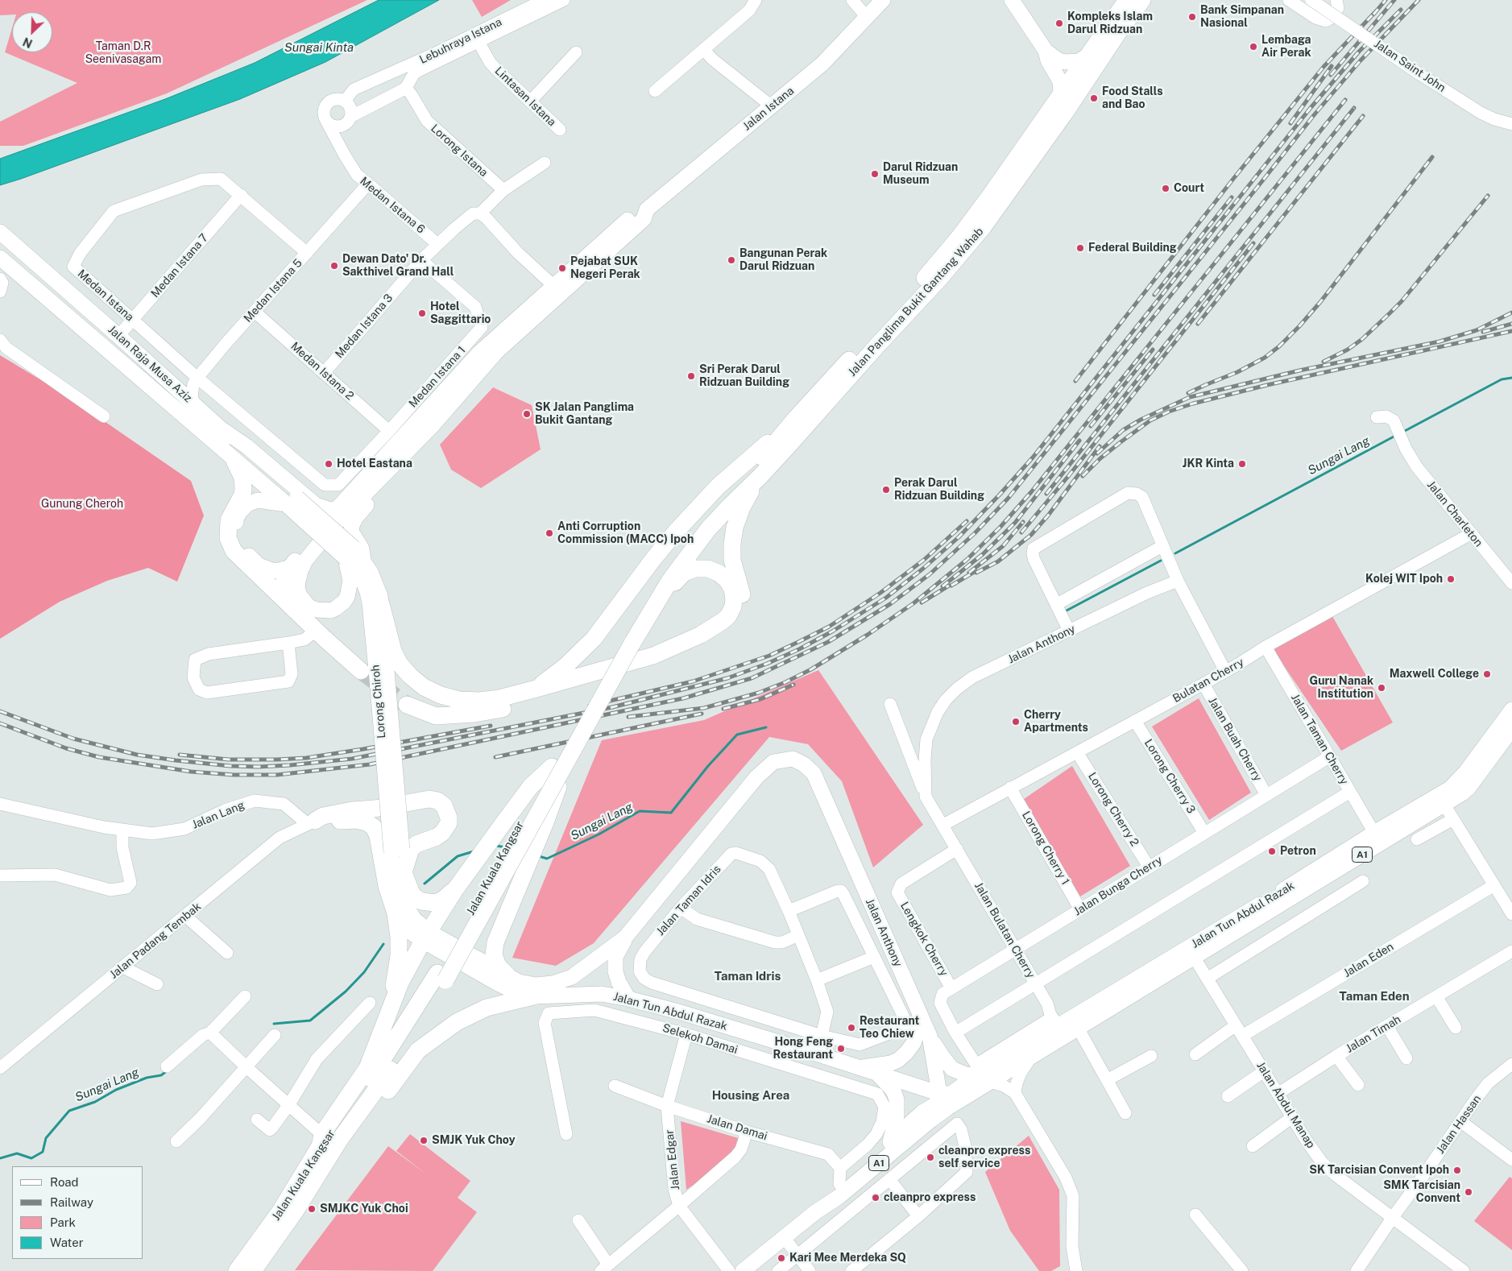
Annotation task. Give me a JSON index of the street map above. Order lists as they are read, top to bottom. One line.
{"streets":{"highway":["Jalan Panglima Bukit Gantang Wahab","Jalan Kuala Kangsar"],"main road":["Jalan Istana","Jalan Raja Musa Aziz","Jalan Anthony","Lorong Chiroh","A1","Jalan Tun Abdul Razak"],"street":["Lebuhraya Istana","Jalan Saint John","Lintasan Istana","Lorong Istana","Medan Istana 6","Medan Istana 7","Medan Istana 5","Medan Istana","Medan Istana 3","Medan Istana 2","Medan Istana 1","Jalan Charleton","Bulatan Cherry","Jalan Buah Cherry","Jalan Taman Cherry","Lorong Cherry 3","Lorong Cherry 2","Jalan Lang","Lorong Cherry 1","Jalan Bunga Cherry","Jalan Taman Idris","Jalan Bulatan Cherry","Lengkok Cherry","Jalan Padang Tembak","Jalan Eden","Jalan Timah","Selekoh Damai","Jalan Abdul Manap","Jalan Hassan","Jalan Damai","Jalan Edgar"]},"crossings":[["Lebuhraya Istana","Medan Istana 6"],["Lorong Istana","Medan Istana 3"],["Medan Istana 6","Medan Istana 5"],["Medan Istana 6","Medan Istana 3"],["Medan Istana 7","Medan Istana"],["Medan Istana 7","Jalan Raja Musa Aziz"],["Medan Istana 5","Medan Istana"],["Medan Istana 5","Jalan Raja Musa Aziz"],["Medan Istana 5","Medan Istana 2"],["Medan Istana","Medan Istana 1"],["Jalan Panglima Bukit Gantang Wahab","Jalan Kuala Kangsar"],["Medan Istana 3","Medan Istana 2"],["Medan Istana 3","Medan Istana 1"],["Medan Istana 2","Medan Istana 1"],["Jalan Charleton","Bulatan Cherry"],["Jalan Anthony","Jalan Tun Abdul Razak"],["Bulatan Cherry","Jalan Buah Cherry"],["Bulatan Cherry","Jalan Taman Cherry"],["Bulatan Cherry","Lorong Cherry 3"],["Bulatan Cherry","Lorong Cherry 2"],["Bulatan Cherry","Lorong Cherry 1"],["Bulatan Cherry","Jalan Bulatan Cherry"],["Lorong Chiroh","Jalan Tun Abdul Razak"],["Jalan Buah Cherry","Jalan Bunga Cherry"],["Jalan Taman Cherry","Jalan Bunga Cherry"],["Jalan Taman Cherry","Jalan Tun Abdul Razak"],["Lorong Cherry 3","Jalan Bunga Cherry"],["Lorong Cherry 2","Jalan Bunga Cherry"],["Jalan Lang","Jalan Padang Tembak"],["Lorong Cherry 1","Jalan Bunga Cherry"],["Jalan Bunga Cherry","Jalan Tun Abdul Razak"],["Jalan Bunga Cherry","Jalan Bulatan Cherry"],["Jalan Bunga Cherry","Lengkok Cherry"],["Jalan Taman Idris","Jalan Tun Abdul Razak"],["Jalan Tun Abdul Razak","Jalan Bulatan Cherry"],["Jalan Tun Abdul Razak","Jalan Abdul Manap"],["Jalan Bulatan Cherry","Lengkok Cherry"],["Jalan Eden","Jalan Abdul Manap"],["Jalan Timah","Jalan Abdul Manap"],["Selekoh Damai","Jalan Damai"],["Selekoh Damai","Jalan Edgar"],["Jalan Abdul Manap","Jalan Hassan"],["Jalan Damai","Jalan Edgar"]],"districts":["Taman Idris","Taman Eden","Housing Area"],"water":["Sungai Kinta","Sungai Lang"],"parks":["Taman D.R Seenivasagam","Gunung Cheroh"],"places":["Bank Simpanan Nasional","Kompleks Islam Darul Ridzuan","Lembaga Air Perak","Food Stalls and Bao","Darul Ridzuan Museum","Court","Federal Building","Bangunan Perak Darul Ridzuan","Dewan Dato' Dr. Sakthivel Grand Hall","Pejabat SUK Negeri Perak","Hotel Saggittario","Sri Perak Darul Ridzuan Building","SK Jalan Panglima Bukit Gantang","Hotel Eastana","JKR Kinta","Perak Darul Ridzuan Building","Anti Corruption Commission (MACC) Ipoh","Kolej WIT Ipoh","Maxwell College","Guru Nanak Institution","Cherry Apartments","Petron","Restaurant Teo Chiew","Hong Feng Restaurant","SMJK Yuk Choy","cleanpro express self service","SK Tarcisian Convent Ipoh","SMK Tarcisian Convent","cleanpro express","SMJKC Yuk Choi","Kari Mee Merdeka SQ"],"legend":["Road","Railway","Park","Water"],"north":"bottom left"}
